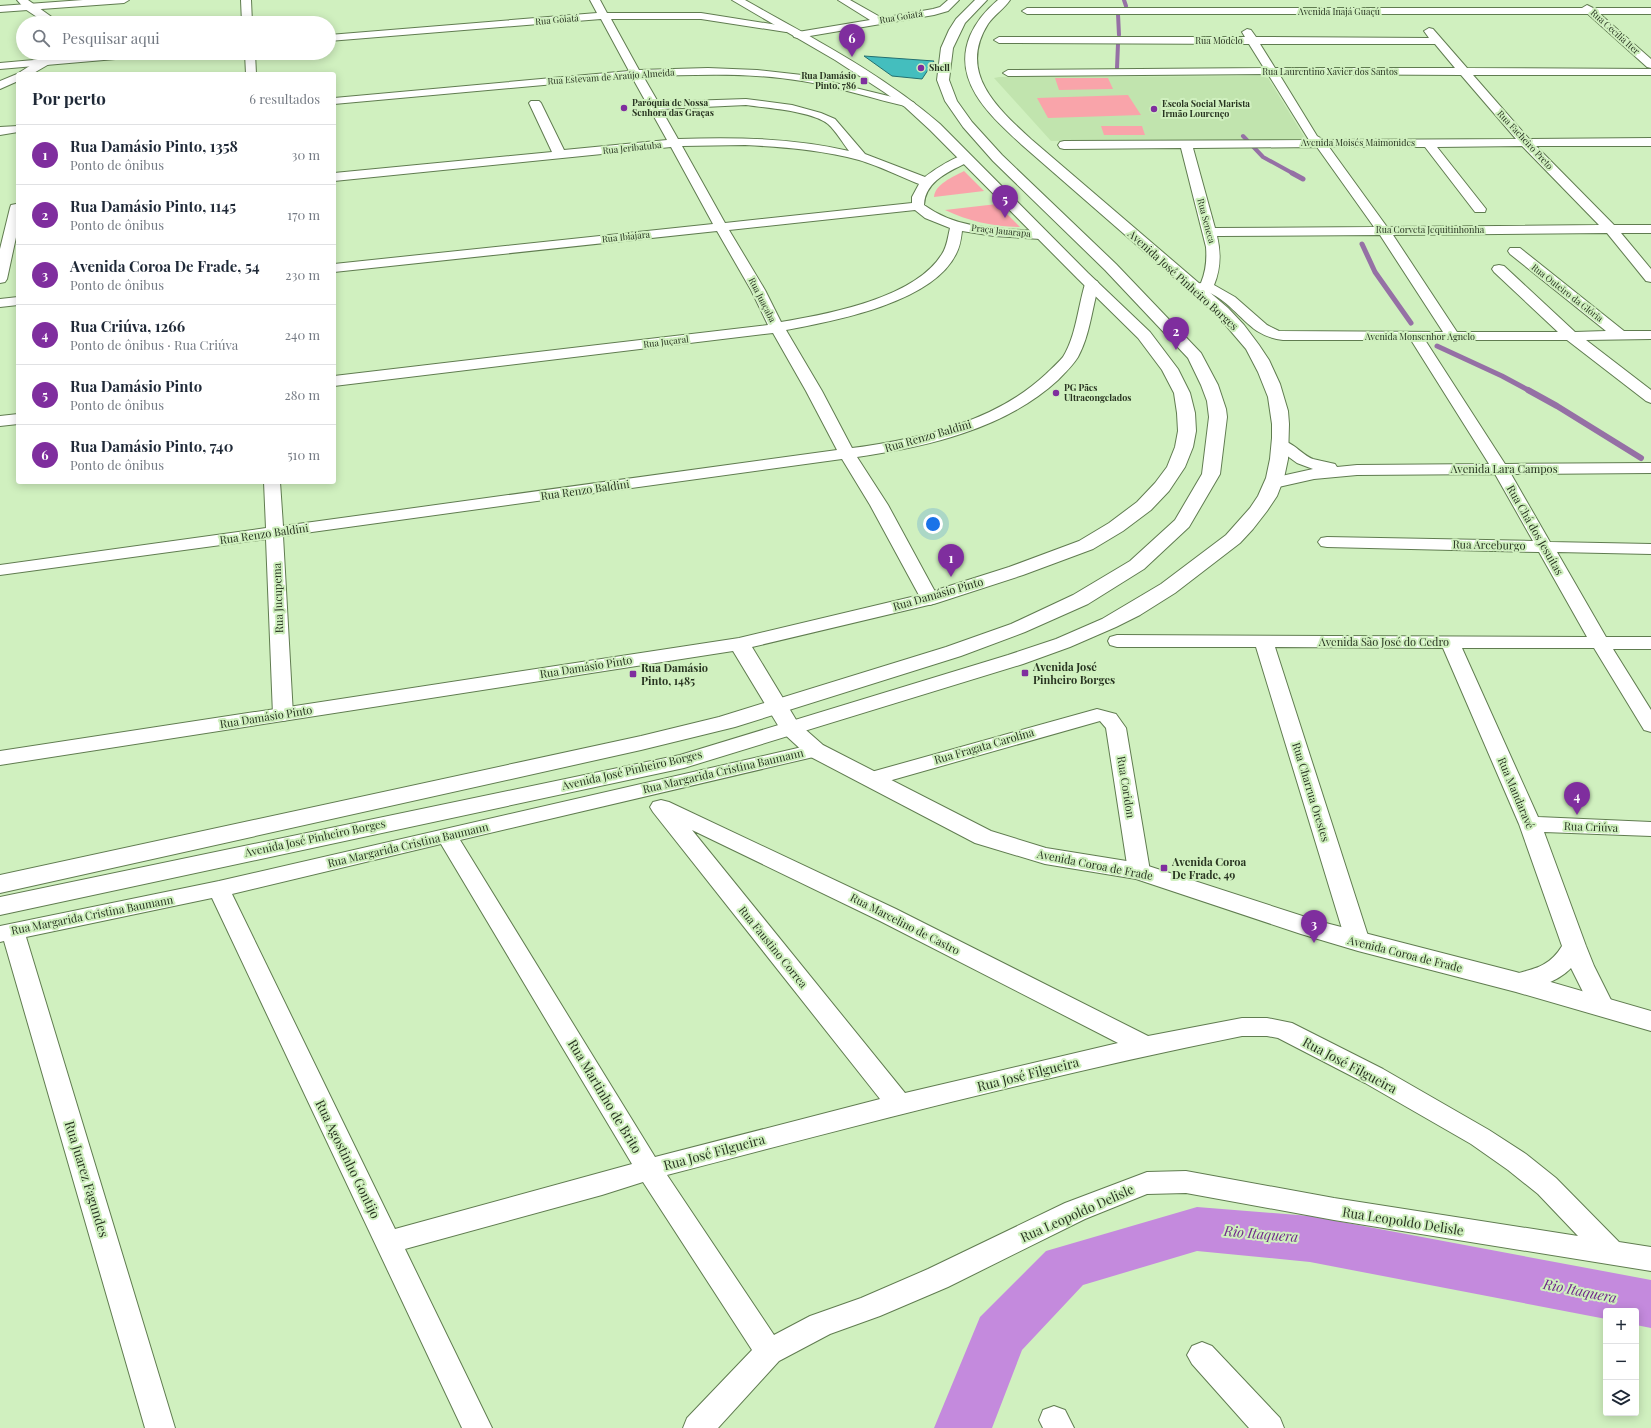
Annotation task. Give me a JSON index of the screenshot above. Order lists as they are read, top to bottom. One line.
{"streets":{"main road":["Avenida José Pinheiro Borges","Rua Damásio Pinto","Avenida Coroa de Frade"],"street":["Avenida Inajá Guaçú","Rua Goiatá","Rua Cecília Iter","Rua Modelo","Rua Laurentino Xavier dos Santos","Rua Estevam de Araújo Almeida","Rua Facheiro Preto","Avenida Moisés Maimonides","Rua Jeribatuba","Rua Seneca","Rua Corveta Jequitinhonha","Praça Jauarapa","Rua Ibiajara","Rua Outeiro da Glória","Rua Juaçaba","Avenida Monsenhor Agnelo","Rua Juçaral","Rua Renzo Baldini","Avenida Lara Campos","Rua Chá dos Jesuítas","Rua Arceburgo","Rua Jucupema","Avenida São José do Cedro","Rua Fragata Carolina","Rua Margarida Cristina Baumann","Rua Coridon","Rua Charrua Orestes","Rua Mandaravé","Rua Criúva","Rua Marcelino de Castro","Rua Faustino Correa","Rua José Filgueira","Rua Martinho de Brito","Rua Agostinho Gontijo","Rua Juarez Fagundes","Rua Leopoldo Delisle"]},"crossings":[["Avenida Inajá Guaçú","Rua Cecília Iter"],["Avenida Inajá Guaçú","Rua Facheiro Preto"],["Rua Goiatá","Rua Juaçaba"],["Rua Goiatá","Rua Damásio Pinto"],["Rua Modelo","Rua Facheiro Preto"],["Rua Laurentino Xavier dos Santos","Rua Facheiro Preto"],["Rua Estevam de Araújo Almeida","Rua Juaçaba"],["Rua Estevam de Araújo Almeida","Rua Damásio Pinto"],["Rua Facheiro Preto","Avenida Moisés Maimonides"],["Rua Facheiro Preto","Rua Corveta Jequitinhonha"],["Avenida Moisés Maimonides","Rua Seneca"],["Rua Jeribatuba","Rua Juaçaba"],["Rua Seneca","Rua Corveta Jequitinhonha"],["Rua Seneca","Avenida José Pinheiro Borges"],["Rua Seneca","Avenida Monsenhor Agnelo"],["Praça Jauarapa","Rua Ibiajara"],["Praça Jauarapa","Rua Juçaral"],["Praça Jauarapa","Rua Damásio Pinto"],["Rua Ibiajara","Rua Juaçaba"],["Avenida José Pinheiro Borges","Avenida Monsenhor Agnelo"],["Avenida José Pinheiro Borges","Avenida Lara Campos"],["Avenida José Pinheiro Borges","Avenida Coroa de Frade"],["Rua Outeiro da Glória","Avenida Monsenhor Agnelo"],["Rua Juaçaba","Rua Juçaral"],["Rua Juaçaba","Rua Renzo Baldini"],["Rua Juaçaba","Rua Damásio Pinto"],["Avenida Monsenhor Agnelo","Rua Chá dos Jesuítas"],["Rua Renzo Baldini","Rua Damásio Pinto"],["Rua Renzo Baldini","Rua Jucupema"],["Avenida Lara Campos","Rua Chá dos Jesuítas"],["Rua Chá dos Jesuítas","Rua Arceburgo"],["Rua Chá dos Jesuítas","Avenida São José do Cedro"],["Rua Damásio Pinto","Rua Jucupema"],["Rua Damásio Pinto","Avenida Coroa de Frade"],["Avenida São José do Cedro","Rua Charrua Orestes"],["Avenida São José do Cedro","Rua Mandaravé"],["Rua Fragata Carolina","Rua Coridon"],["Rua Fragata Carolina","Avenida Coroa de Frade"],["Rua Margarida Cristina Baumann","Avenida Coroa de Frade"],["Rua Margarida Cristina Baumann","Rua Marcelino de Castro"],["Rua Margarida Cristina Baumann","Rua Faustino Correa"],["Rua Margarida Cristina Baumann","Rua Martinho de Brito"],["Rua Margarida Cristina Baumann","Rua Agostinho Gontijo"],["Rua Margarida Cristina Baumann","Rua Juarez Fagundes"],["Rua Coridon","Avenida Coroa de Frade"],["Rua Charrua Orestes","Avenida Coroa de Frade"],["Rua Mandaravé","Rua Criúva"],["Rua Mandaravé","Avenida Coroa de Frade"],["Rua Marcelino de Castro","Rua Faustino Correa"],["Rua Marcelino de Castro","Rua José Filgueira"],["Rua Faustino Correa","Rua José Filgueira"],["Rua José Filgueira","Rua Martinho de Brito"],["Rua José Filgueira","Rua Agostinho Gontijo"],["Rua José Filgueira","Rua Leopoldo Delisle"],["Rua Martinho de Brito","Rua Leopoldo Delisle"]],"water":["Rio Itaquera"],"places":{"other":["Shell","Paróquia de Nossa Senhora das Graças","Escola Social Marista Irmão Lourenço","PG Pães Ultracongelados"],"transit":["Rua Damásio Pinto, 786","Avenida José Pinheiro Borges","Rua Damásio Pinto, 1485","Avenida Coroa De Frade, 49"]},"page":{"search":"Pesquisar aqui","pins":["6","5","2","1","4","3"],"heading":["Por perto","6 resultados"],"list":[{"mark":"1","name":"Rua Damásio Pinto, 1358","note":"Ponto de ônibus","value":"30 m"},{"mark":"2","name":"Rua Damásio Pinto, 1145","note":"Ponto de ônibus","value":"170 m"},{"mark":"3","name":"Avenida Coroa De Frade, 54","note":"Ponto de ônibus","value":"230 m"},{"mark":"4","name":"Rua Criúva, 1266","note":"Ponto de ônibus · Rua Criúva","value":"240 m"},{"mark":"5","name":"Rua Damásio Pinto","note":"Ponto de ônibus","value":"280 m"},{"mark":"6","name":"Rua Damásio Pinto, 740","note":"Ponto de ônibus","value":"510 m"}],"map_buttons":["+","−"]}}
